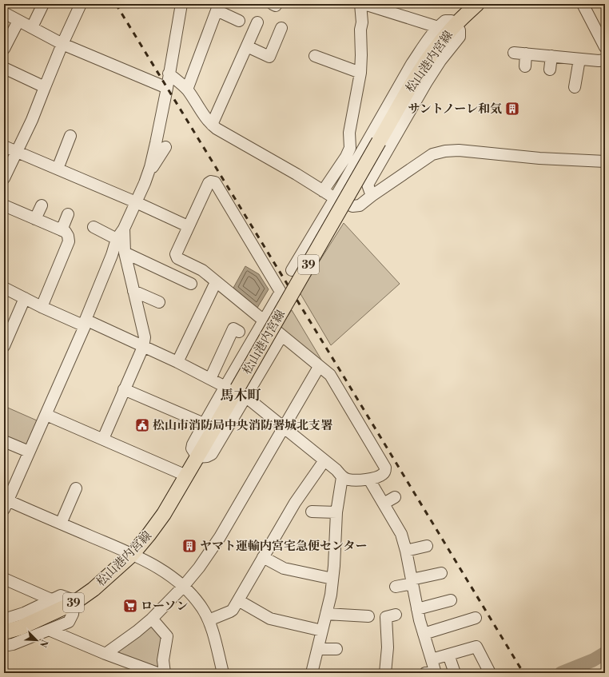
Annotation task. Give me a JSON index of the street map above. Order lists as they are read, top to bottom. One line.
{"streets":{"main road":["松山港内宮線","39"]},"districts":["馬木町"],"places":{"building":["サントノーレ和気","ヤマト運輸内宮宅急便センター"],"public building":["松山市消防局中央消防署城北支署"],"supermarket":["ローソン"]},"north":"bottom right"}
